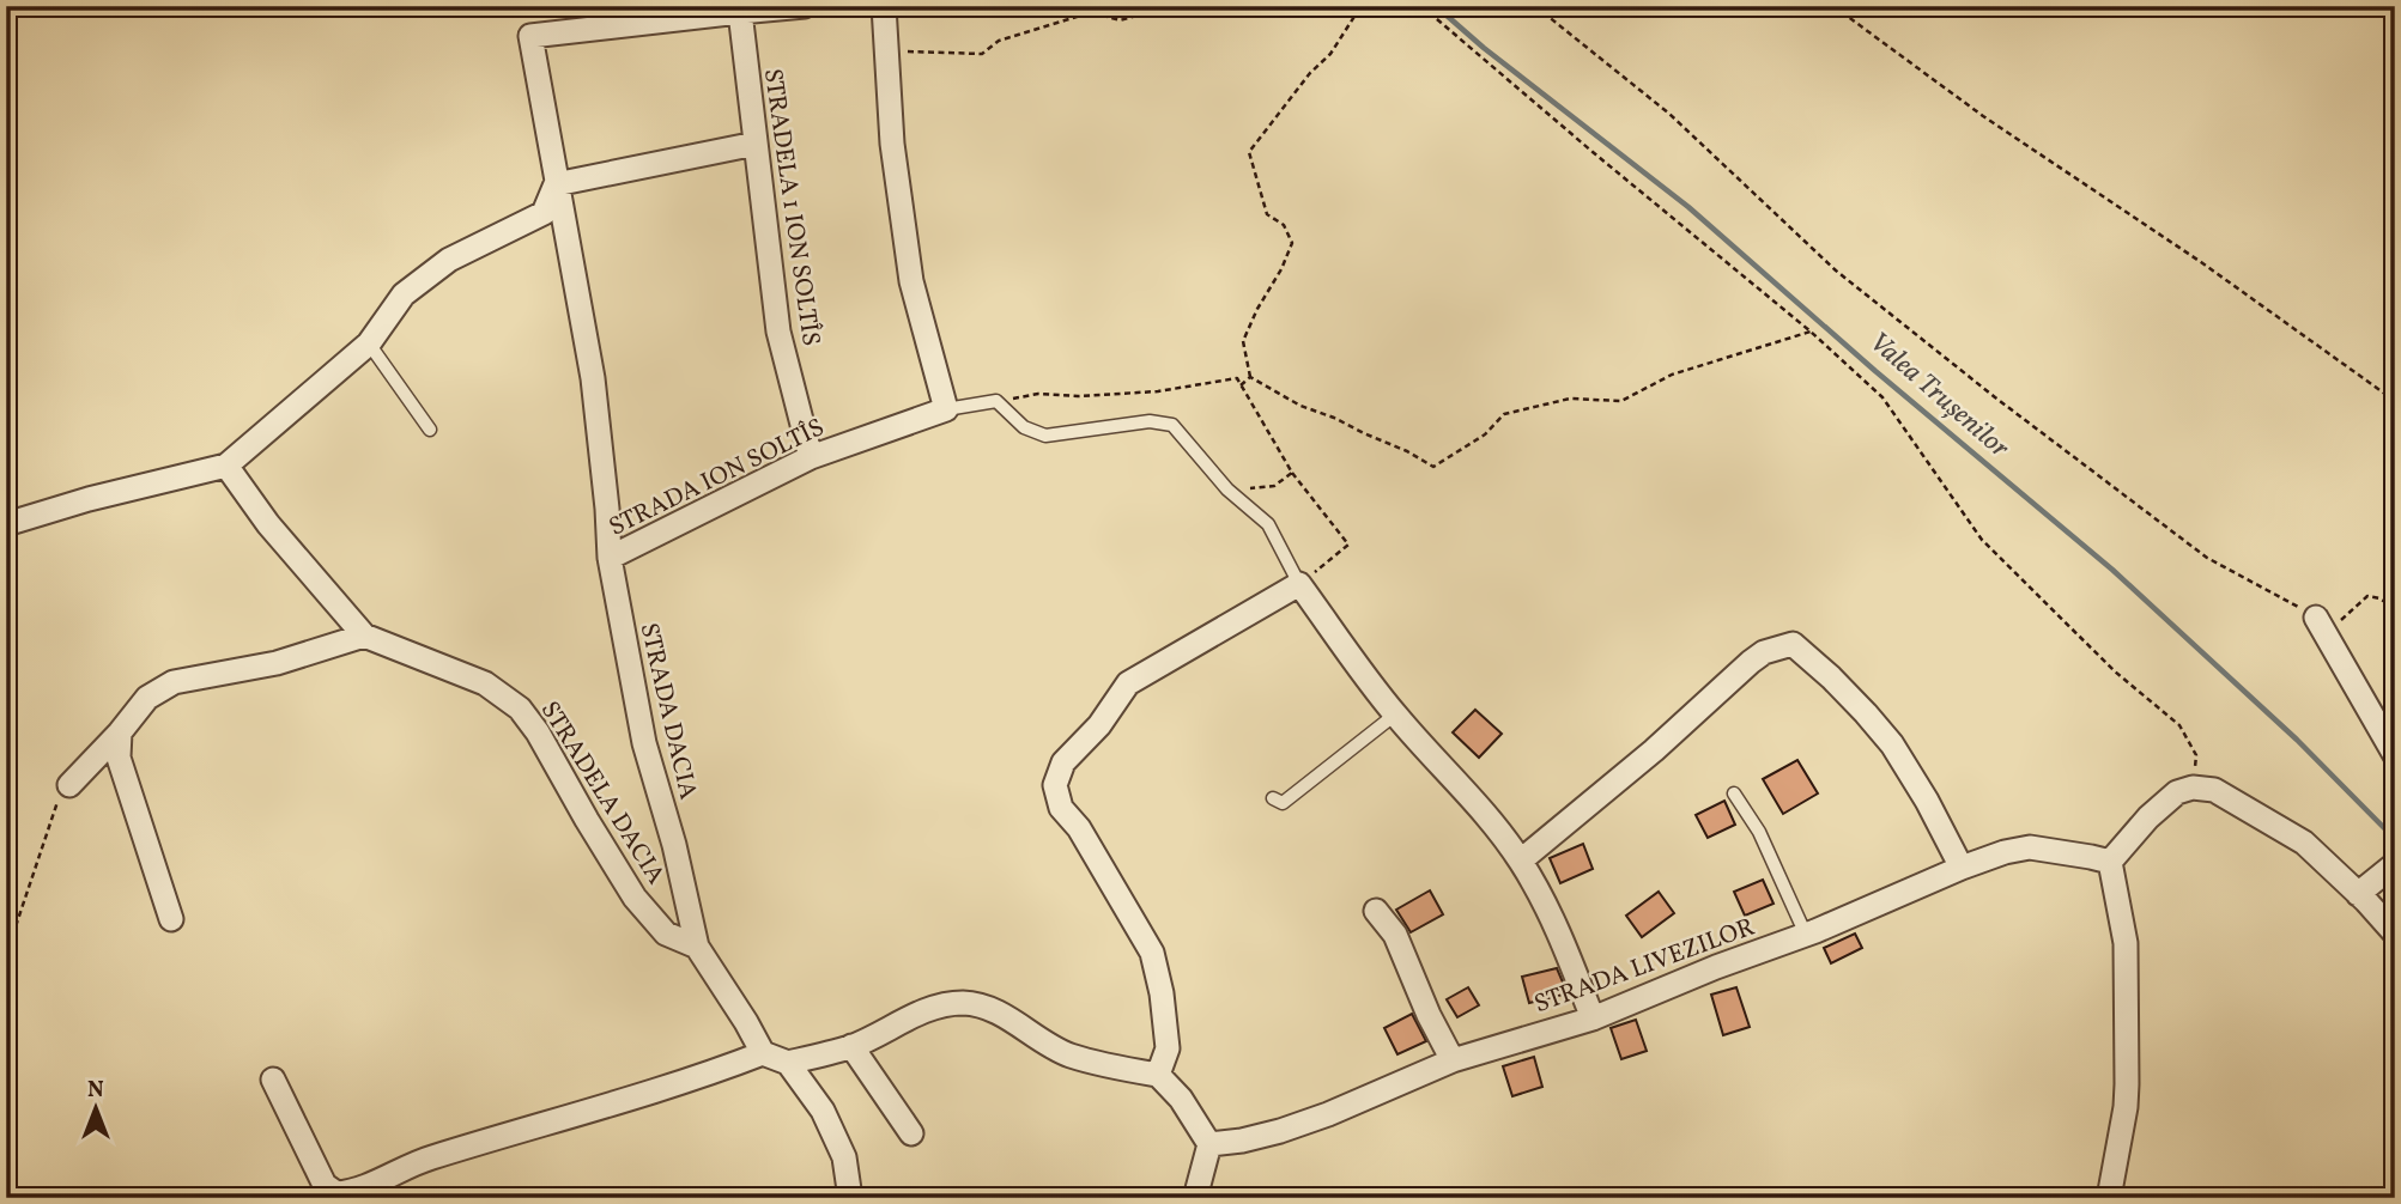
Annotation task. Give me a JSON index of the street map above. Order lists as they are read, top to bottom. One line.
{"streets":{"street":["STRADELA 1 ION SOLTÎS","STRADA ION SOLTÎS","STRADA DACIA","STRADELA DACIA","STRADA LIVEZILOR"]},"crossings":[["STRADELA 1 ION SOLTÎS","STRADA ION SOLTÎS"],["STRADELA 1 ION SOLTÎS","STRADA DACIA"],["STRADA ION SOLTÎS","STRADA DACIA"],["STRADA DACIA","STRADELA DACIA"]],"water":["Valea Trușenilor"],"north":"top"}
